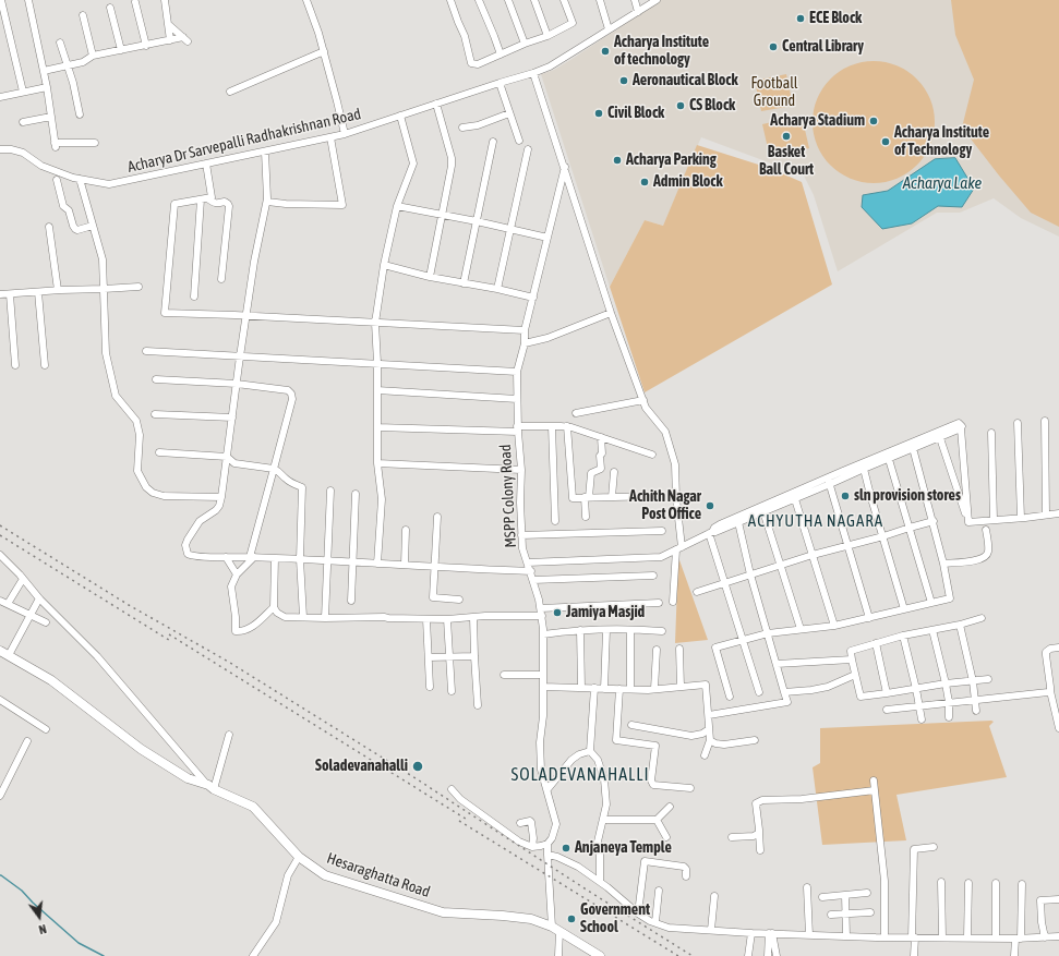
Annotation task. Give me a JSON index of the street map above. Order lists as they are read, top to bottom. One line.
{"streets":{"main road":["Hesaraghatta Road"],"street":["Acharya Dr Sarvepalli Radhakrishnan Road","MSPP Colony Road"]},"crossings":[["MSPP Colony Road","Hesaraghatta Road"]],"districts":["ACHYUTHA NAGARA","SOLADEVANAHALLI"],"water":["Acharya Lake"],"parks":["Football Ground"],"places":["ECE Block","Central Library","Acharya Institute of technology","Aeronautical Block","CS Block","Civil Block","Acharya Stadium","Basket Ball Court","Acharya Institute of Technology","Acharya Parking","Admin Block","sln provision stores","Achith Nagar Post Office","Jamiya Masjid","Soladevanahalli","Anjaneya Temple","Government School"],"north":"bottom"}
